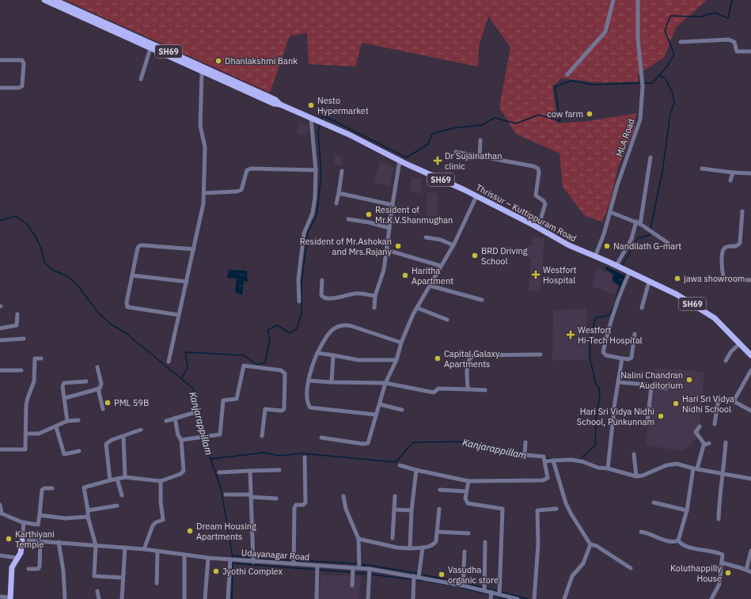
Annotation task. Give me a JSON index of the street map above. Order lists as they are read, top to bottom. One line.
{"streets":{"main road":["SH69","Thrissur – Kuttippuram Road"],"street":["MLA Road","Udayanagar Road"]},"crossings":[["MLA Road","Thrissur – Kuttippuram Road"]],"water":["Kanjarappillam"],"places":{"other":["Dhanlakshmi Bank","Nesto Hypermarket","cow farm","Resident of Mr.K.V.Shanmughan","Resident of Mr.Ashokan and Mrs.Rajany","Nandilath G-mart","BRD Driving School","Haritha Apartment","jawa showroom","Capital Galaxy Apartments","Nalini Chandran Auditorium","PML 59B","Hari Sri Vidya Nidhi School","Hari Sri Vidya Nidhi School, Punkunnam","Dream Housing Apartments","Karthiyani Temple","Jyothi Complex","Koluthappilly House","Vasudha organic store"],"health":["Dr Sujainathan clinic","Westfort Hospital","Westfort Hi-Tech Hospital"]}}
